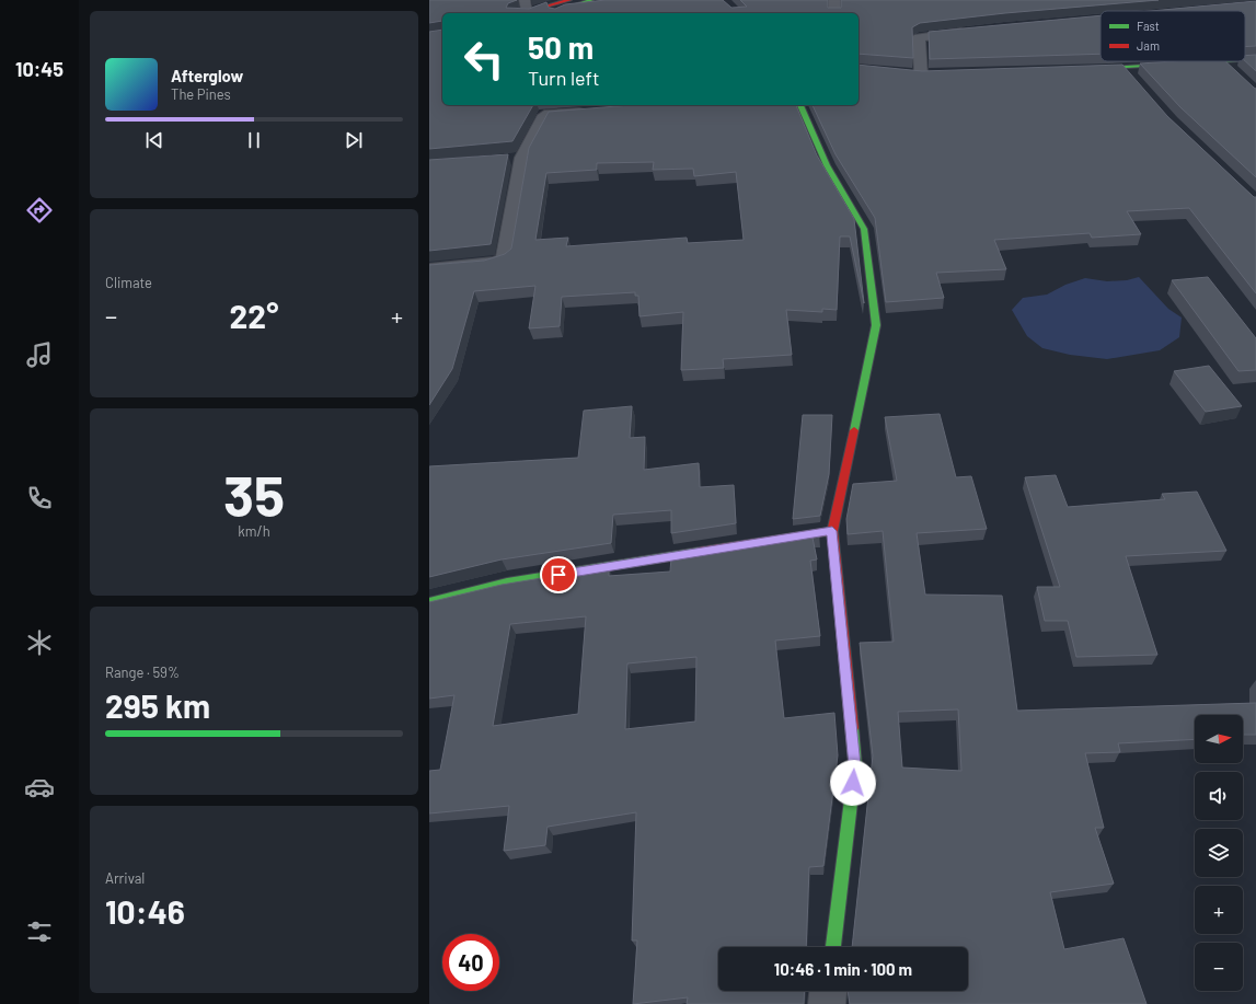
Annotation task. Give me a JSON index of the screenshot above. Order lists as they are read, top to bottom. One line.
{"legend":["Fast","Jam"],"north":"right","page":{"tabs":"10:45","turn":["50 m","Turn left"],"song":["Afterglow","The Pines"],"tile":["Climate",["35","km/h"],["Range · 59%","295 km"],["Arrival","10:46"]],"heat":["−","22°","+"],"map_buttons":["+","−"],"limit":"40","trip":"10:46 · 1 min · 100 m"}}
